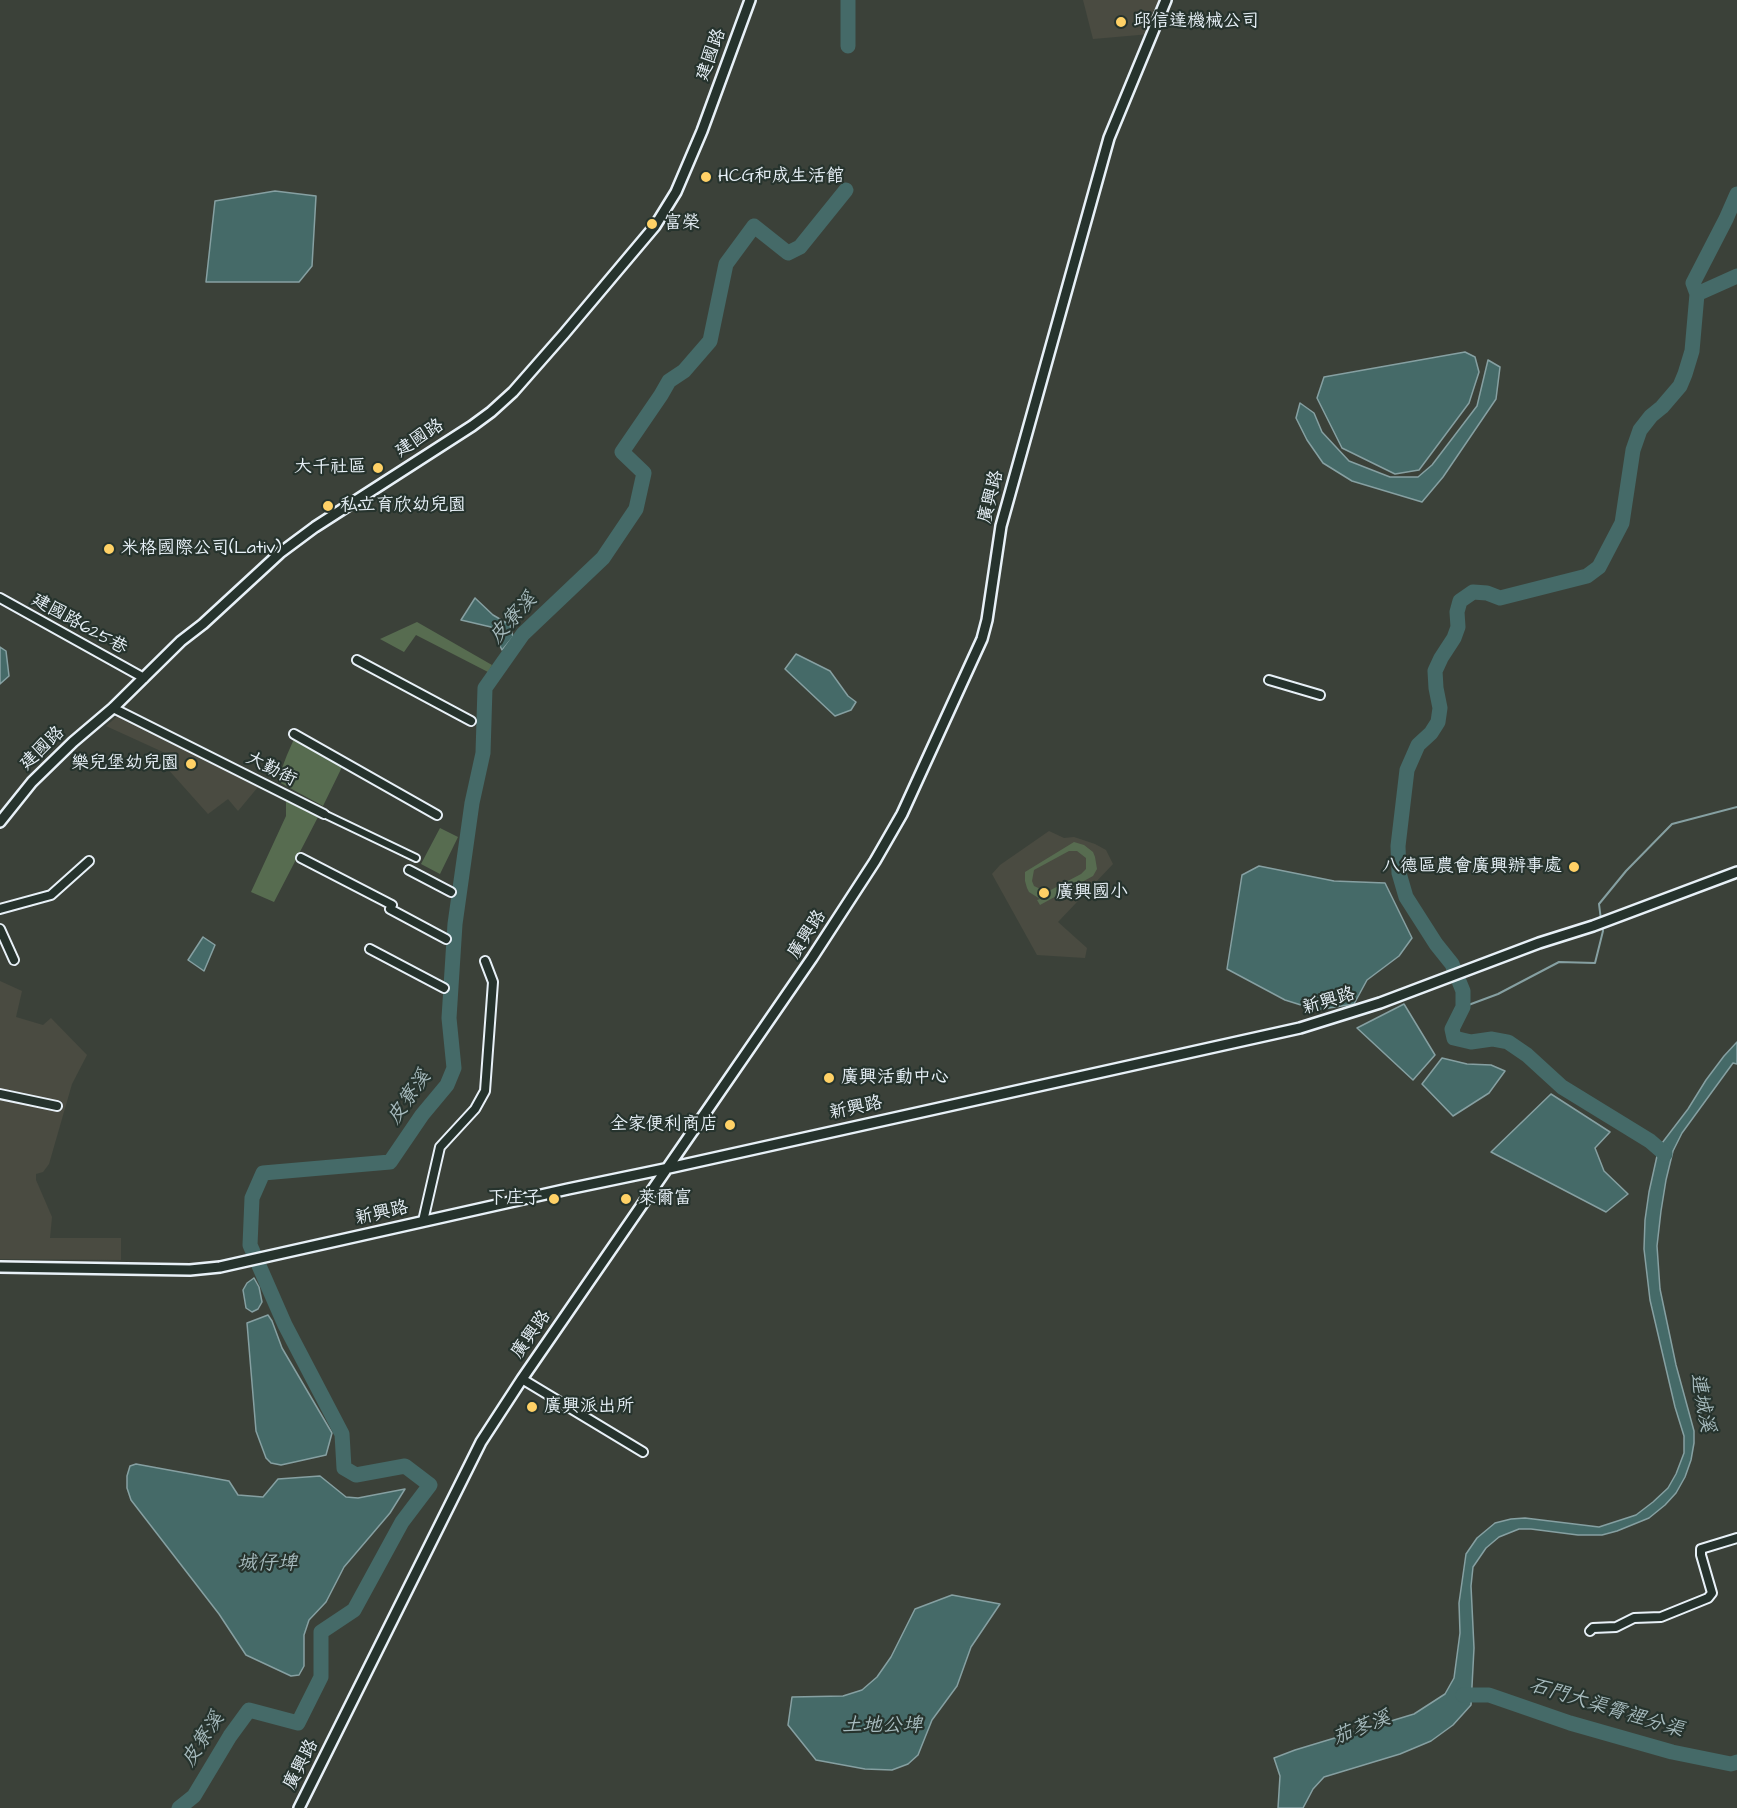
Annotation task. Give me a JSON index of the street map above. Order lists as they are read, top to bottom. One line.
{"streets":{"street":["建國路","廣興路","建國路625巷","大勤街","新興路"]},"crossings":[["建國路","建國路625巷"],["建國路","大勤街"],["廣興路","新興路"]],"water":["皮寮溪","連城溪","城仔埤","石門大渠霄裡分渠","土地公埤","茄苳溪"],"places":["邱信達機械公司","HCG和成生活館","富榮","大千社區","私立育欣幼兒園","米格國際公司(Lativ)","樂兒堡幼兒園","八德區農會廣興辦事處","廣興國小","廣興活動中心","全家便利商店","下庄子","萊爾富","廣興派出所"]}
